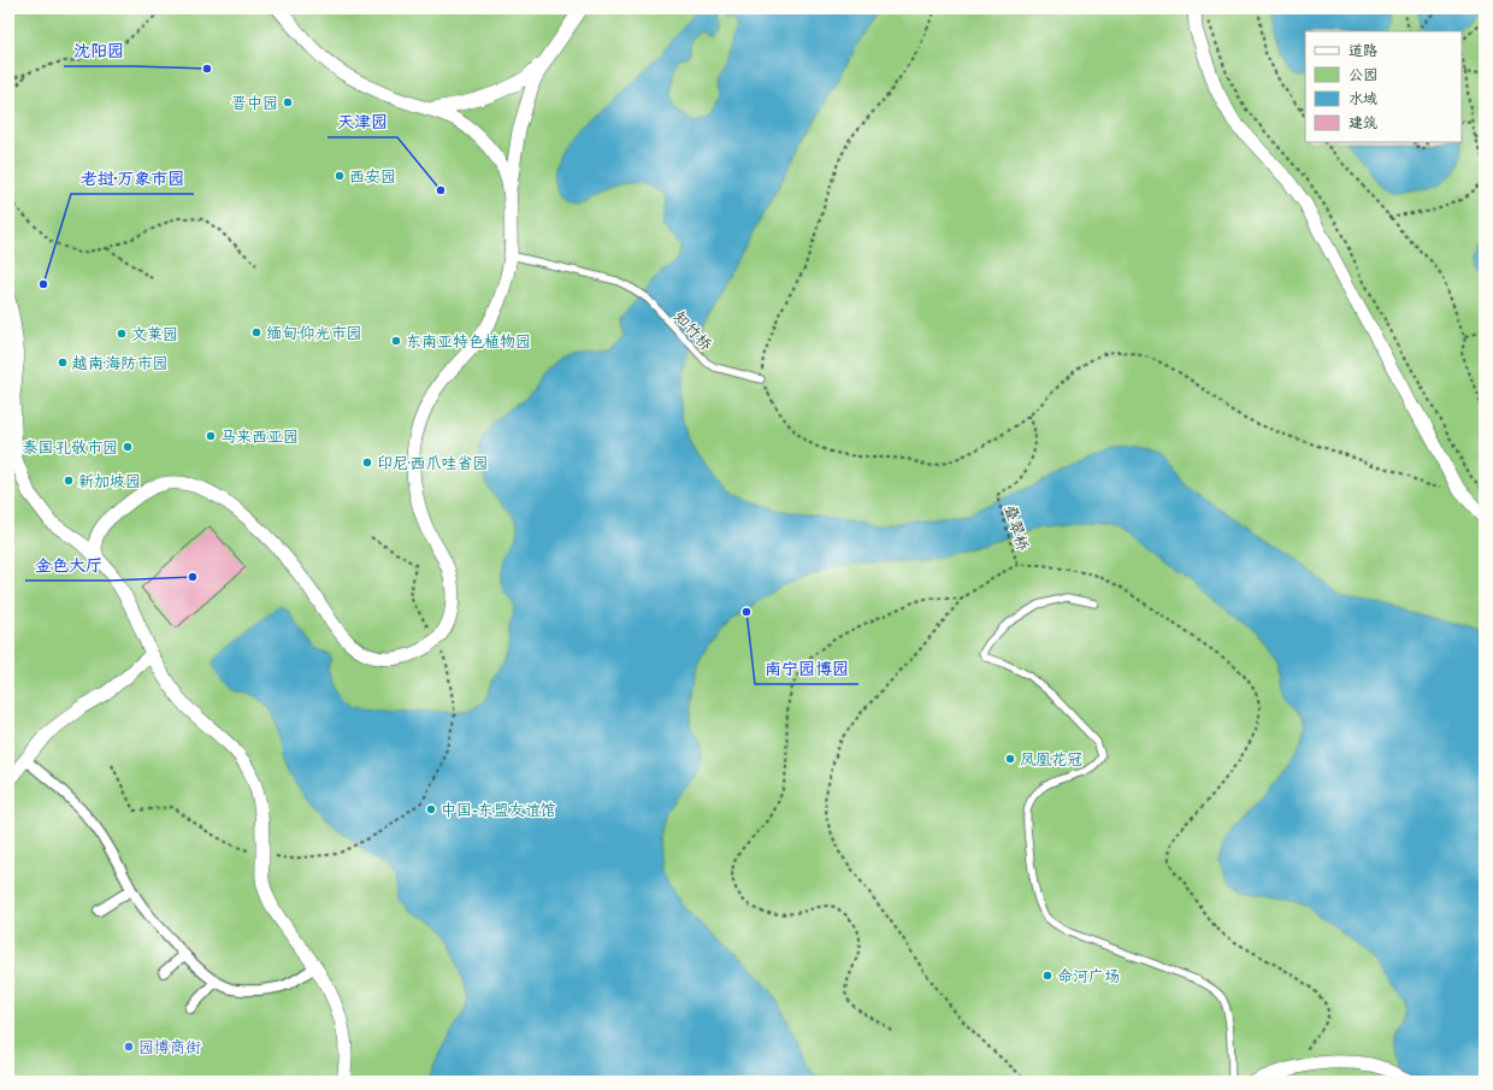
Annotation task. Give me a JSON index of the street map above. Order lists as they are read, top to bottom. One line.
{"streets":{"lane":["知竹桥"],"path":["叠翠桥"]},"places":["沈阳园","晋中园","西安园","天津园","老挝·万象市园","缅甸·仰光市园","文莱园","东南亚特色植物园","越南·海防市园","马来西亚园","泰国·孔敬市园","印尼·西爪哇省园","新加坡园","金色大厅","南宁园博园","凤凰花冠","中国-东盟友谊馆","命河广场","园博商街"],"legend":["道路","公园","水域","建筑"]}
